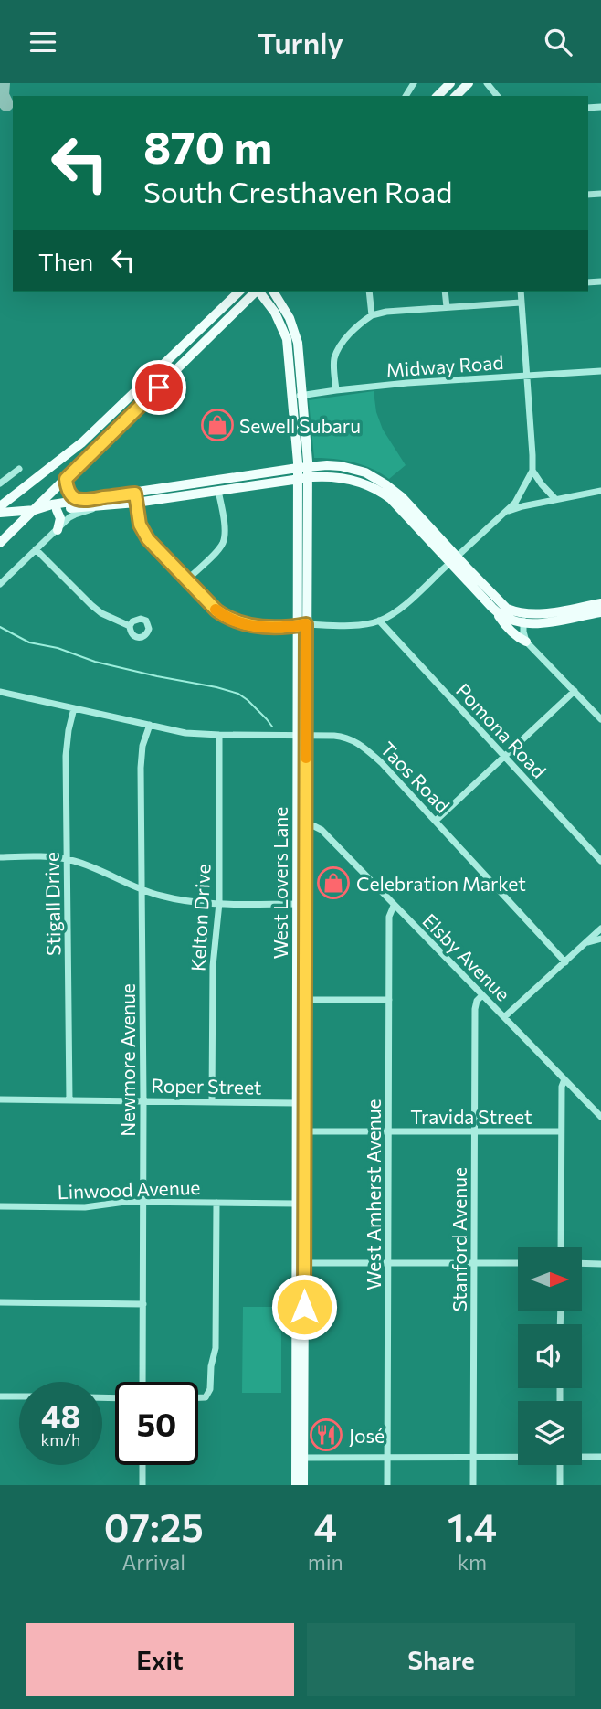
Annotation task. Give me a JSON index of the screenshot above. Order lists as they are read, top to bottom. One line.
{"streets":{"main road":["West Lovers Lane"],"street":["Midway Road","Pomona Road","Taos Road","Stigall Drive","Kelton Drive","Elsby Avenue","Newmore Avenue","Roper Street","Travida Street","Linwood Avenue","West Amherst Avenue","Stanford Avenue"]},"crossings":[["Midway Road","West Lovers Lane"],["Taos Road","West Lovers Lane"],["Taos Road","Stigall Drive"],["Taos Road","Kelton Drive"],["Taos Road","Newmore Avenue"],["West Lovers Lane","Elsby Avenue"],["West Lovers Lane","Roper Street"],["West Lovers Lane","Travida Street"],["West Lovers Lane","Linwood Avenue"],["Stigall Drive","Roper Street"],["Kelton Drive","Roper Street"],["Elsby Avenue","West Amherst Avenue"],["Elsby Avenue","Stanford Avenue"],["Newmore Avenue","Roper Street"],["Newmore Avenue","Linwood Avenue"],["Travida Street","West Amherst Avenue"],["Travida Street","Stanford Avenue"]],"places":{"shop":["Sewell Subaru","Celebration Market"],"restaurant":["José"]},"north":"right","page":{"header":"Turnly","turn":["870 m","South Cresthaven Road"],"then":"Then","speed":"48 km/h","limit":"50","eta":["07:25","Arrival","4","min","1.4","km"],"buttons":["Exit","Share"]}}
